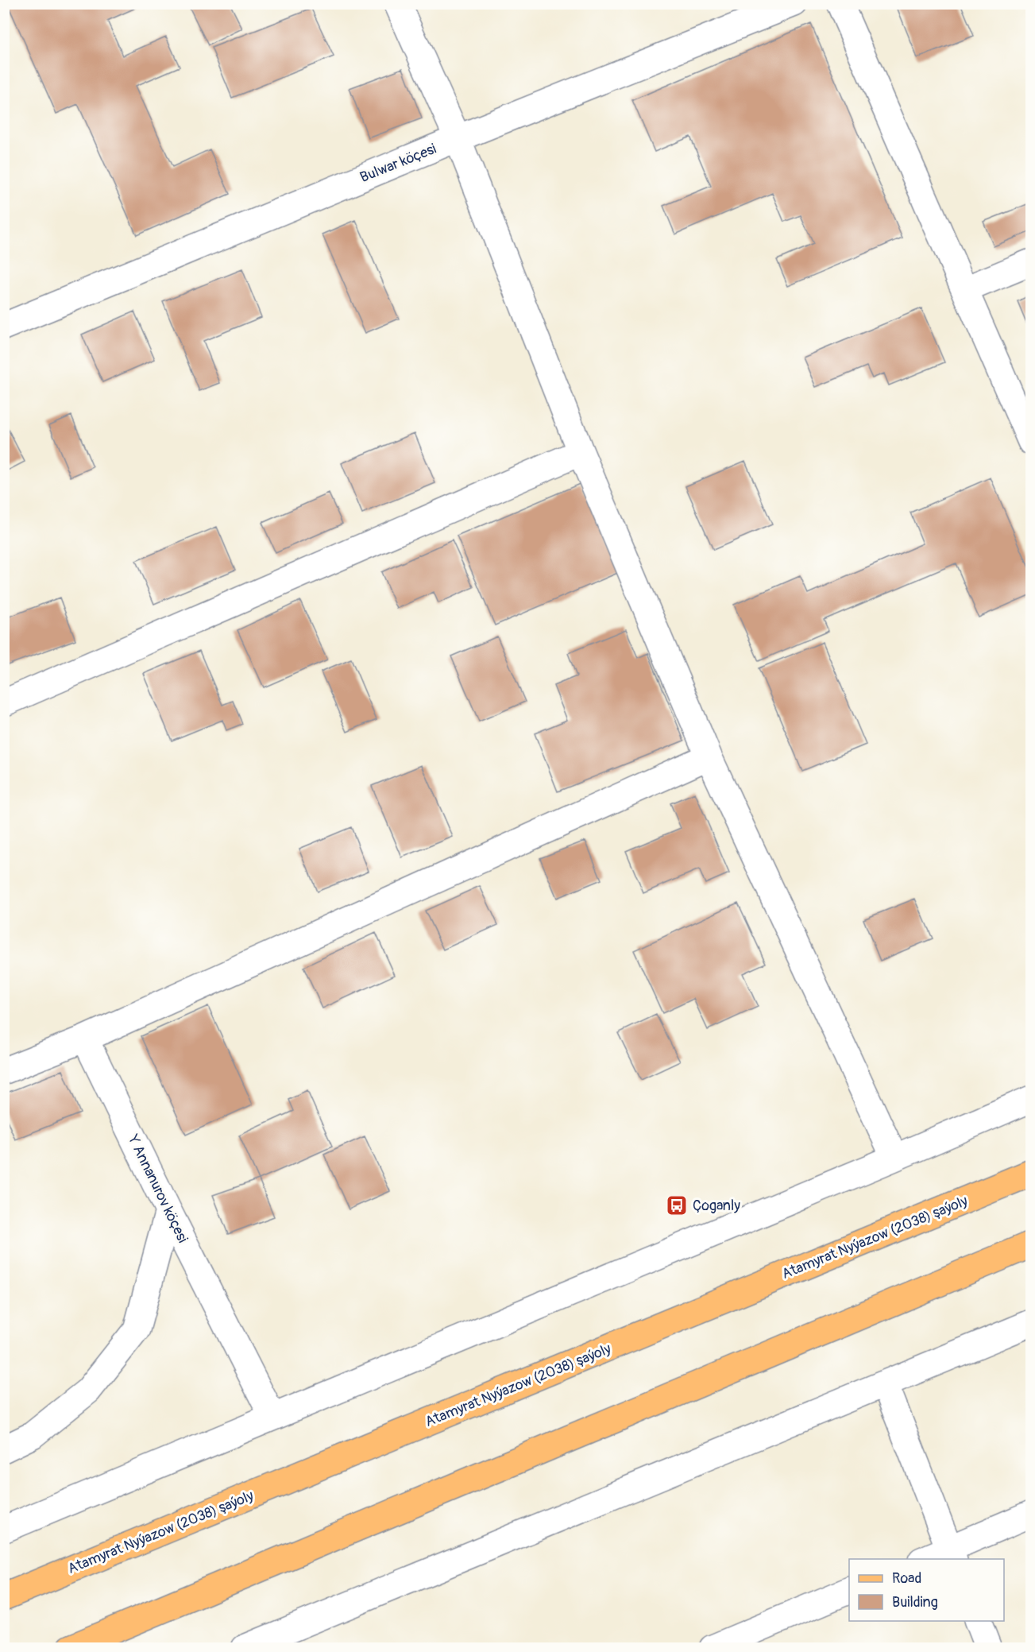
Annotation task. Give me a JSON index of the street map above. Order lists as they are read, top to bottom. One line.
{"streets":{"main road":["Atamyrat Nyýazow (2038) şaýoly"],"street":["Bulwar köçesi","Y Annanurov köçesi"]},"places":{"bus stop":["Çoganly"]},"legend":["Road","Building"]}
